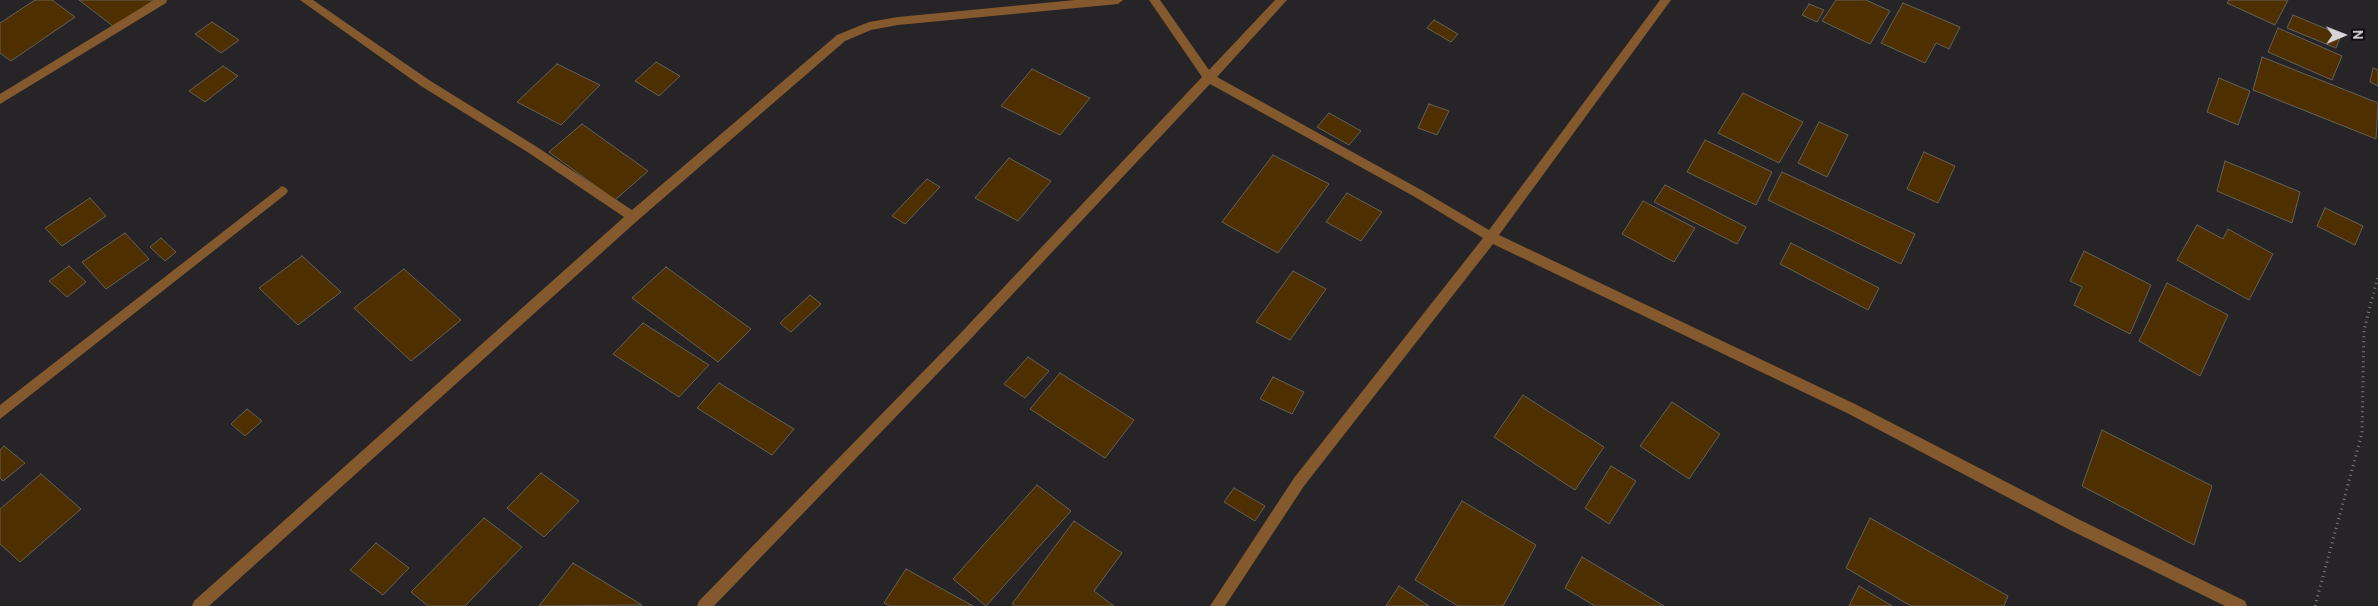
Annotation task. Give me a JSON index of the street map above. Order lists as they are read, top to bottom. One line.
{"north":"right"}
